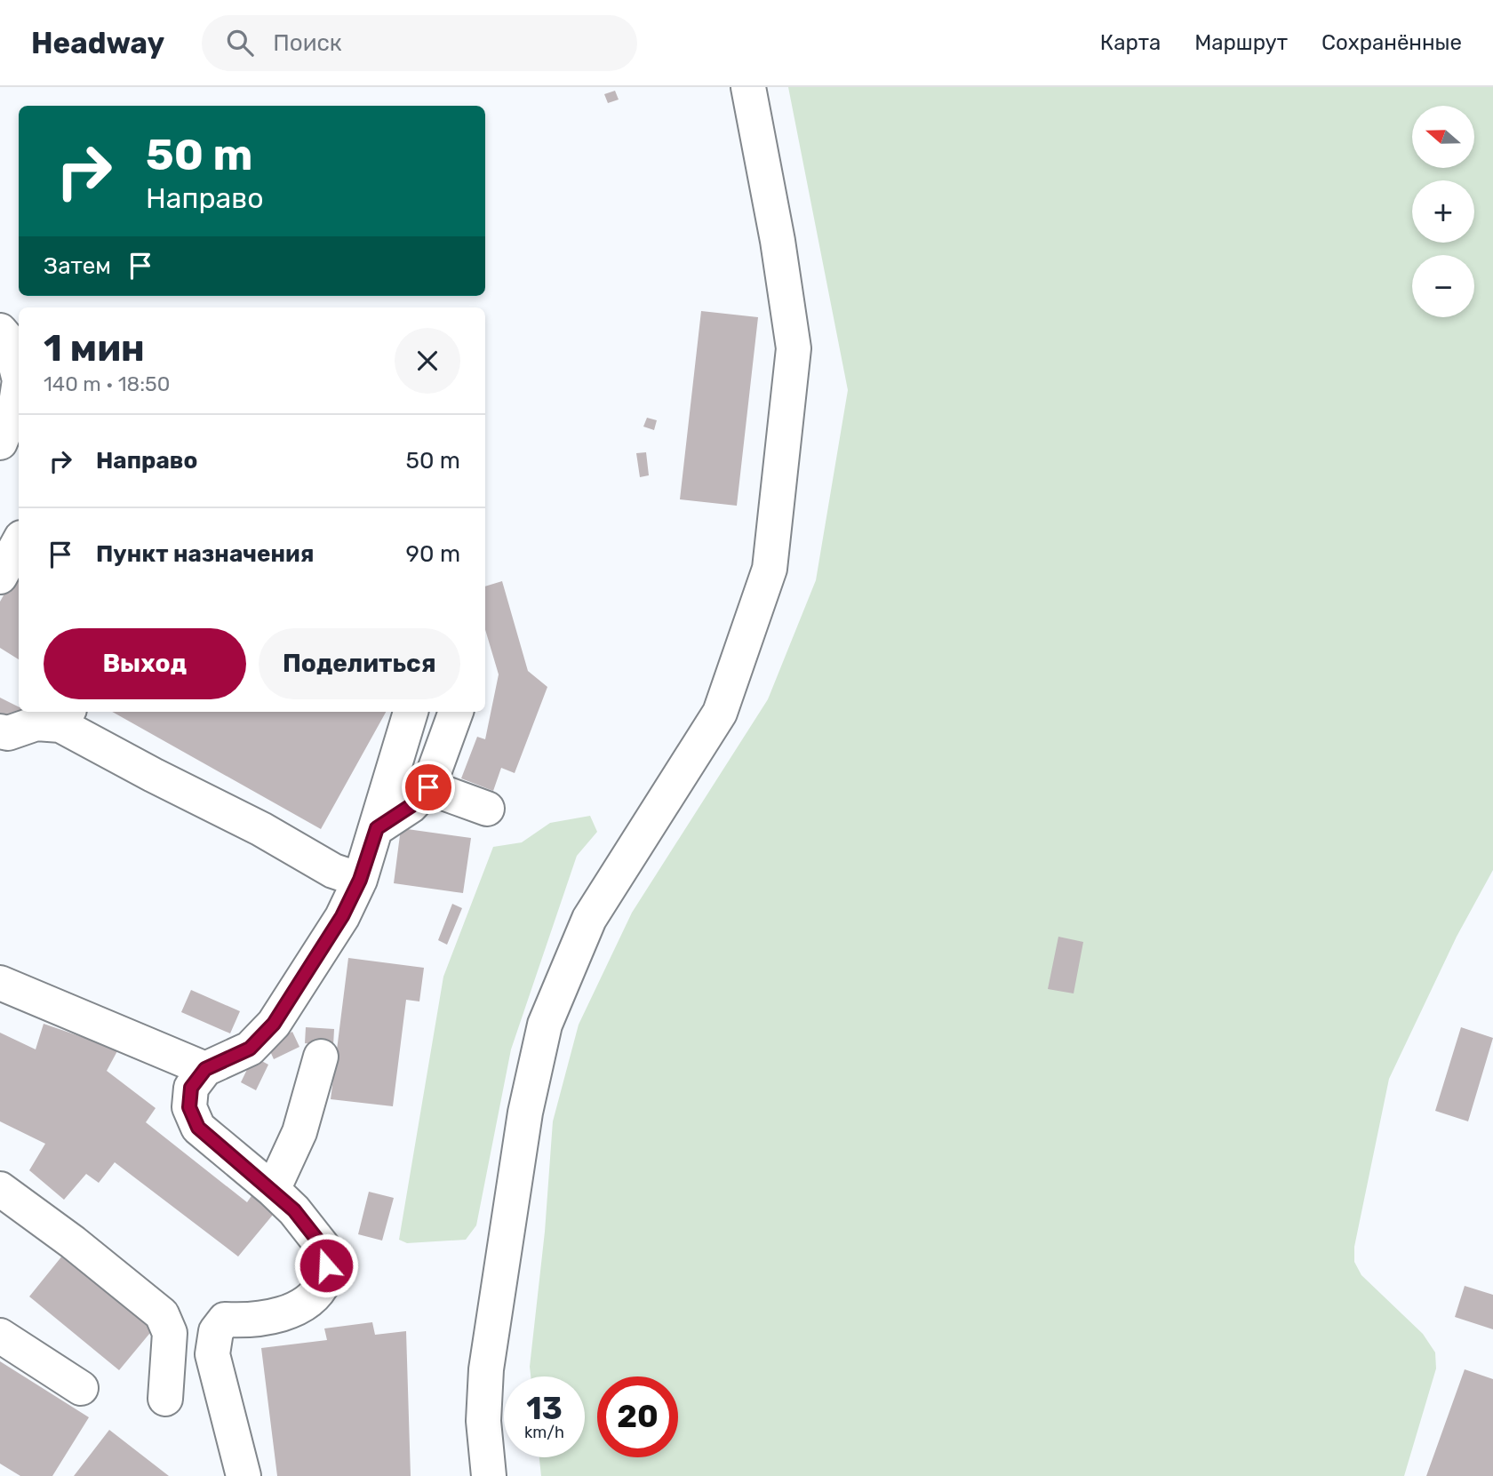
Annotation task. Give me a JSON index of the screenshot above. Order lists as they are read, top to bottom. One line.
{"north":"left","page":{"header":"Headway","search":"Поиск","nav":["Карта","Маршрут","Сохранённые"],"map_buttons":["+","−"],"turn":["50 m","Направо"],"then":"Затем","heading":["1 мин","140 m · 18:50"],"list":[{"name":"Направо","value":"50 m"},{"name":"Пункт назначения","value":"90 m"}],"buttons":["Выход","Поделиться"],"speed":"13 km/h","limit":"20"}}
